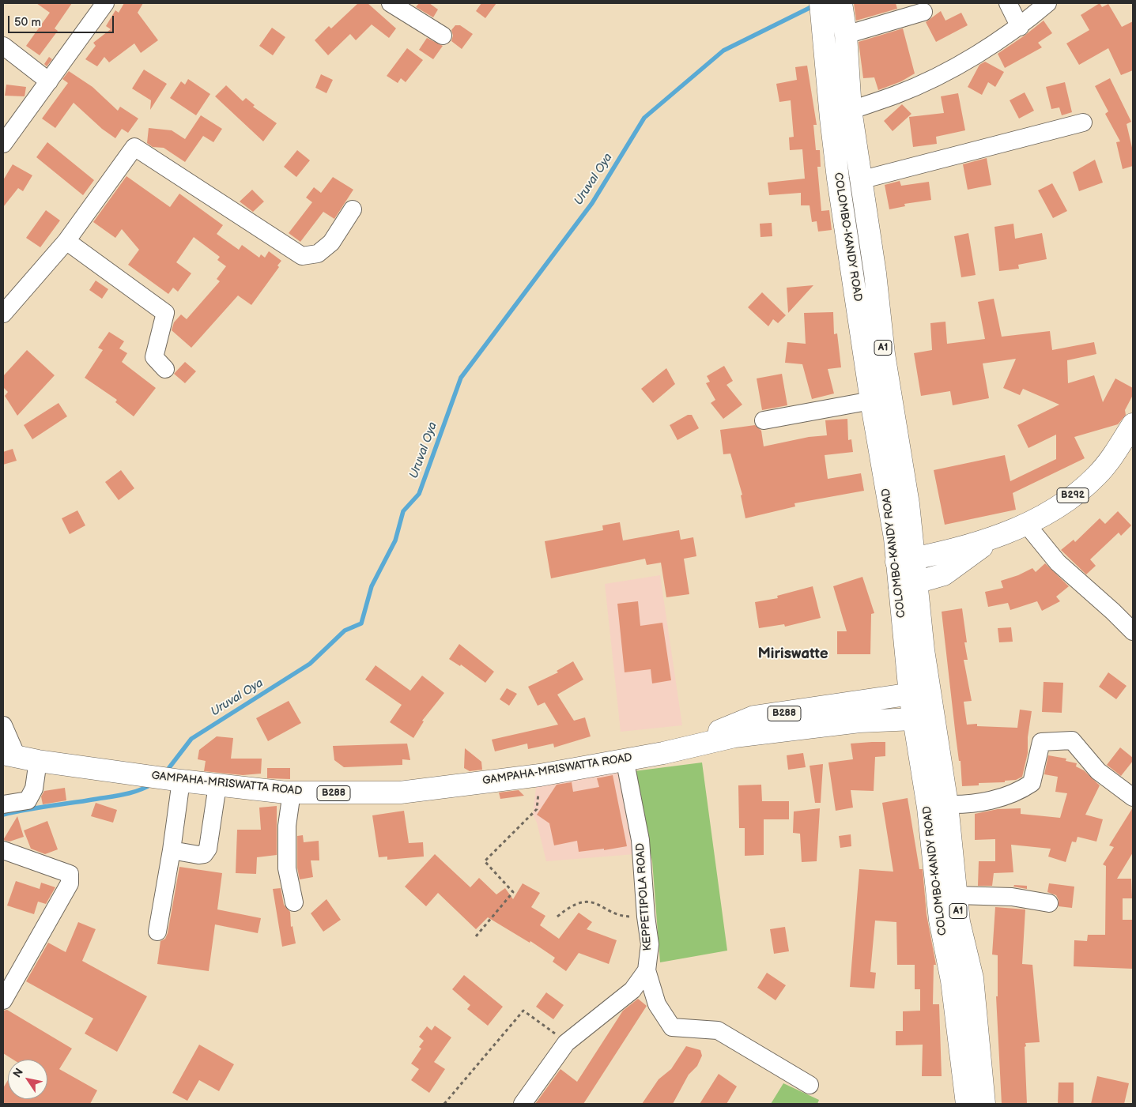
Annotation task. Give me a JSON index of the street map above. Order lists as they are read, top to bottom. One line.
{"streets":{"main road":["COLOMBO-KANDY ROAD","A1","B292","B288","GAMPAHA-MRISWATTA ROAD"],"street":["KEPPETIPOLA ROAD"]},"crossings":[["COLOMBO-KANDY ROAD","B292"],["COLOMBO-KANDY ROAD","GAMPAHA-MRISWATTA ROAD"],["GAMPAHA-MRISWATTA ROAD","KEPPETIPOLA ROAD"]],"districts":["Miriswatte"],"water":["Uruval Oya"],"scale_bar":"50 m","north":"top left"}
